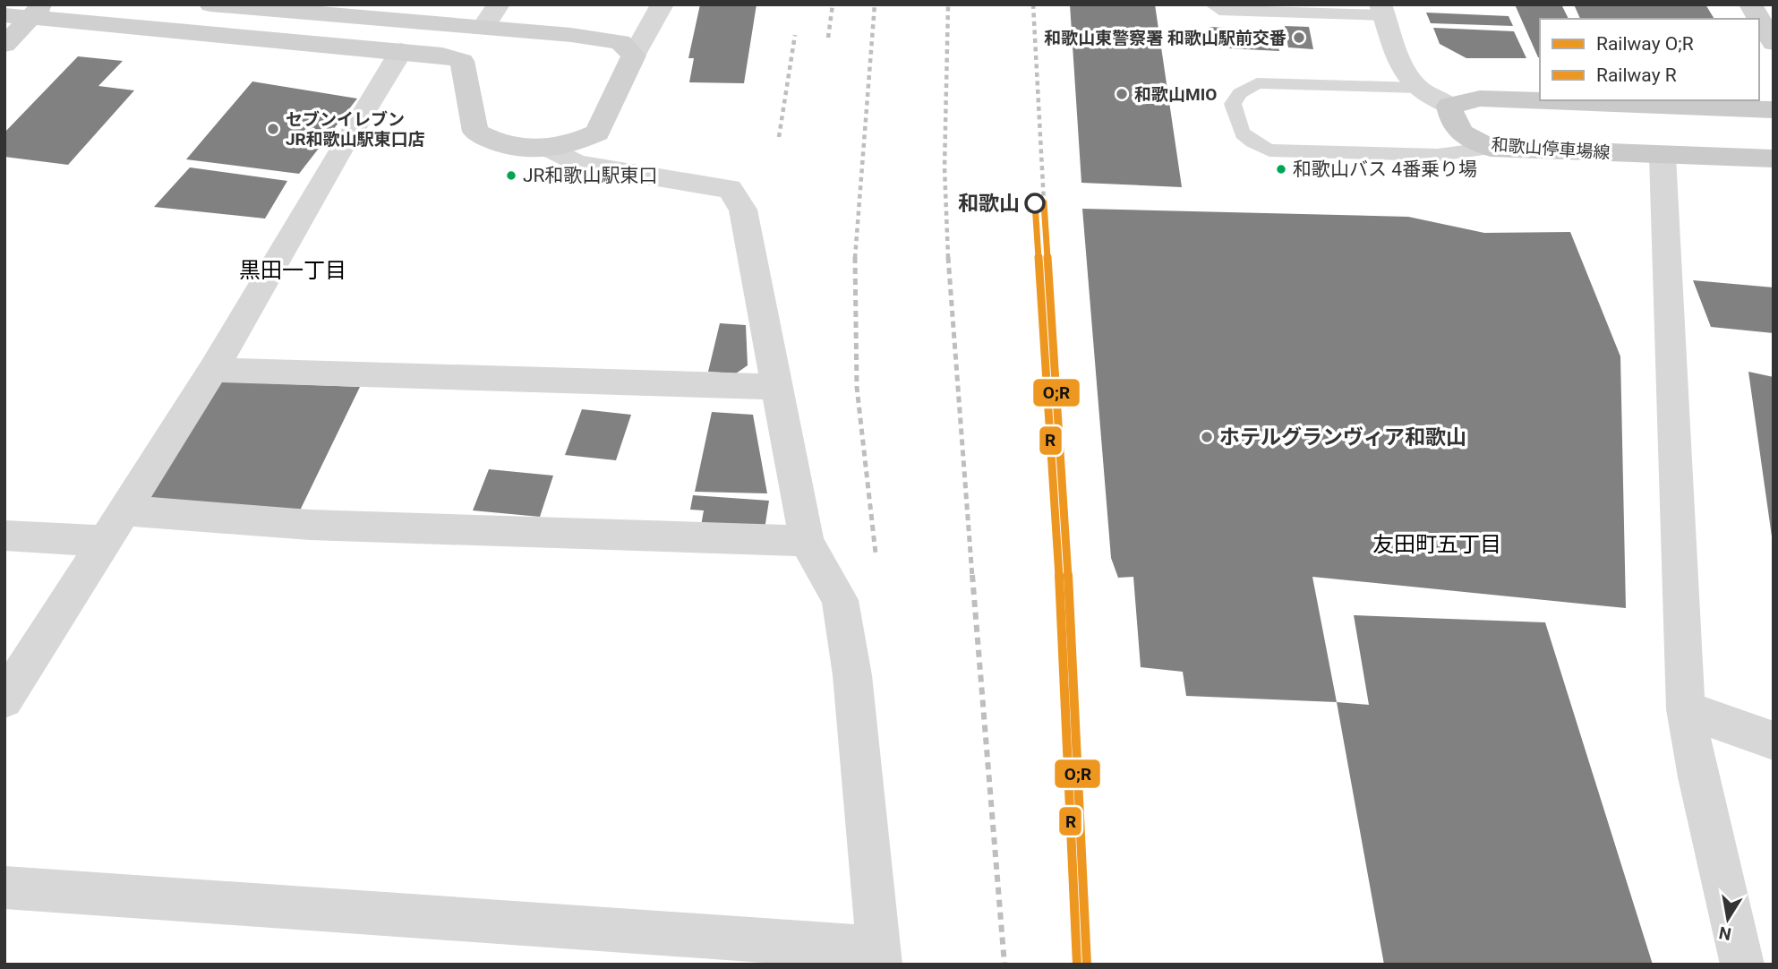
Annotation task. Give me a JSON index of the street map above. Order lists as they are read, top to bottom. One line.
{"streets":{"main road":["和歌山停車場線"]},"districts":["黒田一丁目","友田町五丁目"],"places":["和歌山東警察署 和歌山駅前交番","和歌山MIO","セブンイレブン JR和歌山駅東口店","和歌山バス 4番乗り場","JR和歌山駅東口","和歌山","ホテルグランヴィア和歌山"],"lines":["rail line O;R","rail line R"],"legend":["Railway O;R","Railway R"],"north":"bottom"}
